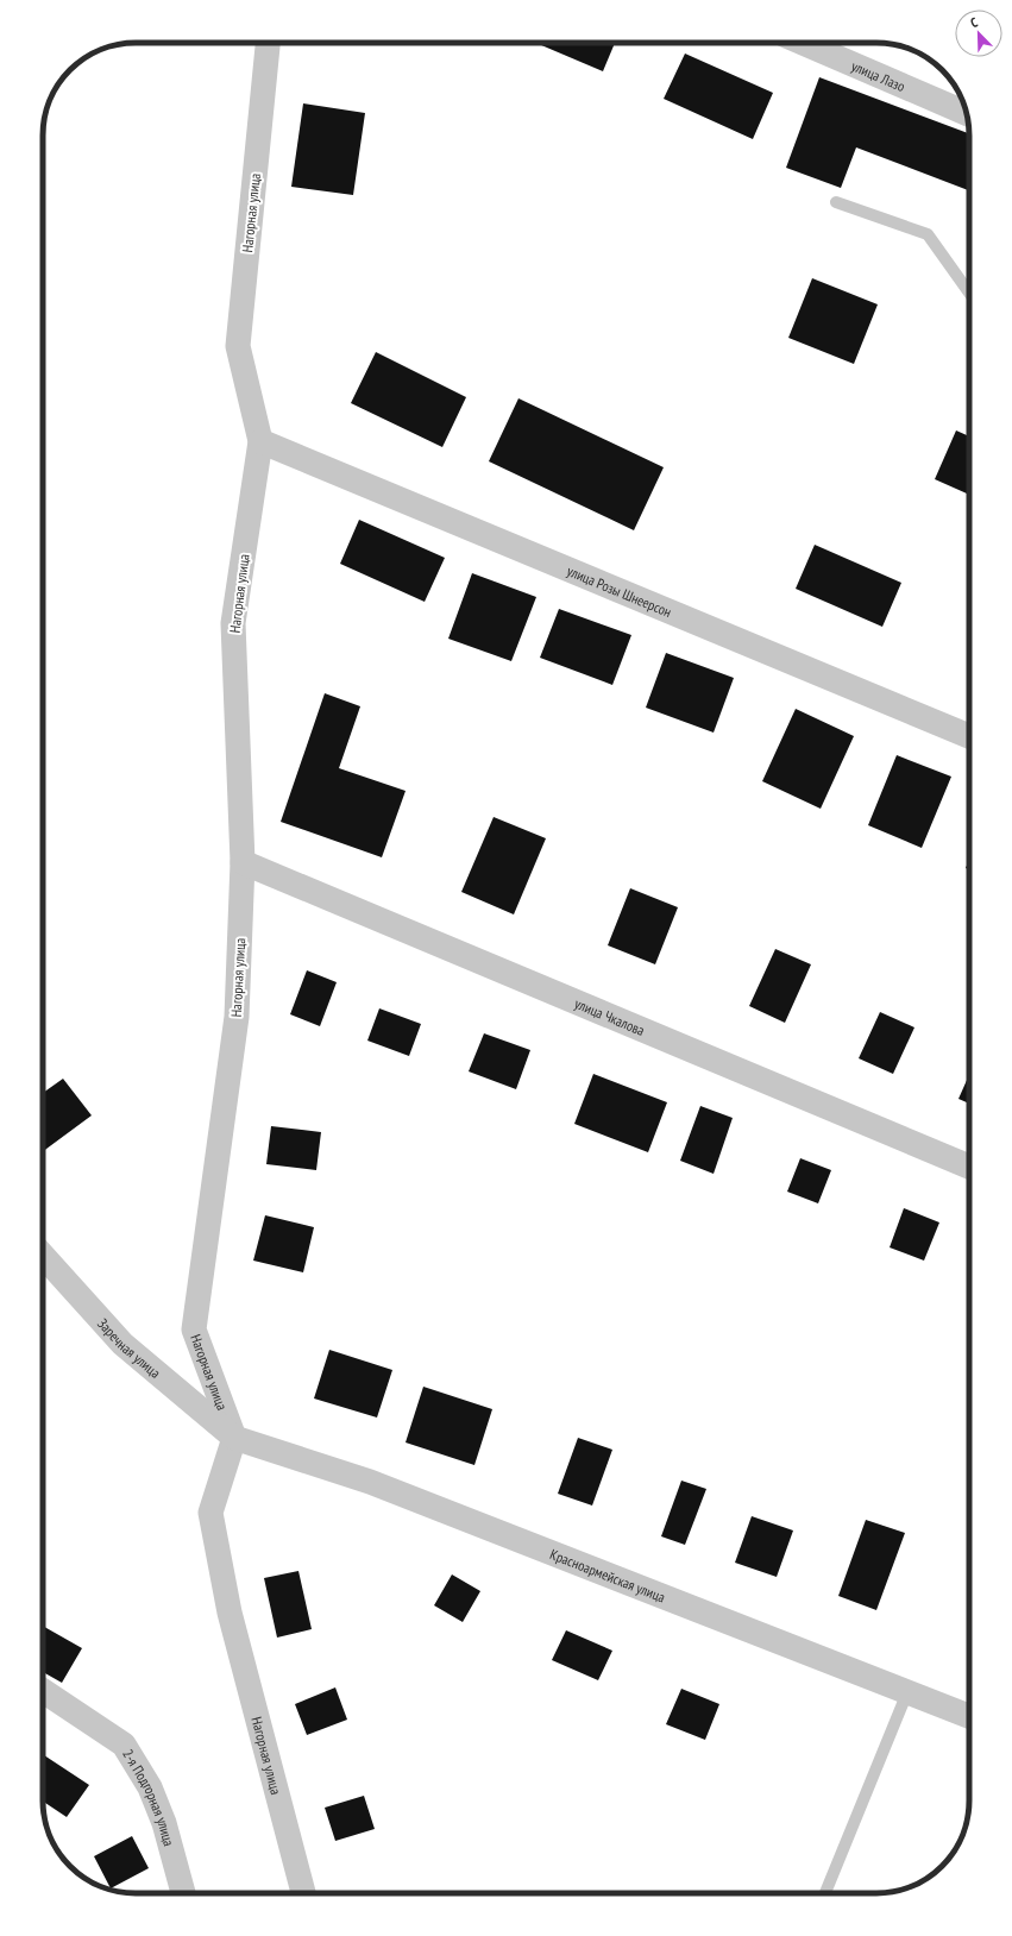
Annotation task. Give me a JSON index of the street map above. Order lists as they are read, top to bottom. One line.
{"streets":{"street":["улица Лазо","Нагорная улица","улица Розы Шнеерсон","улица Чкалова","Заречная улица","Красноармейская улица","2-я Подгорная улица"]},"crossings":[["Нагорная улица","улица Розы Шнеерсон"],["Нагорная улица","улица Чкалова"],["Нагорная улица","Заречная улица"],["Нагорная улица","Красноармейская улица"],["Заречная улица","Красноармейская улица"]],"north":"top left"}
